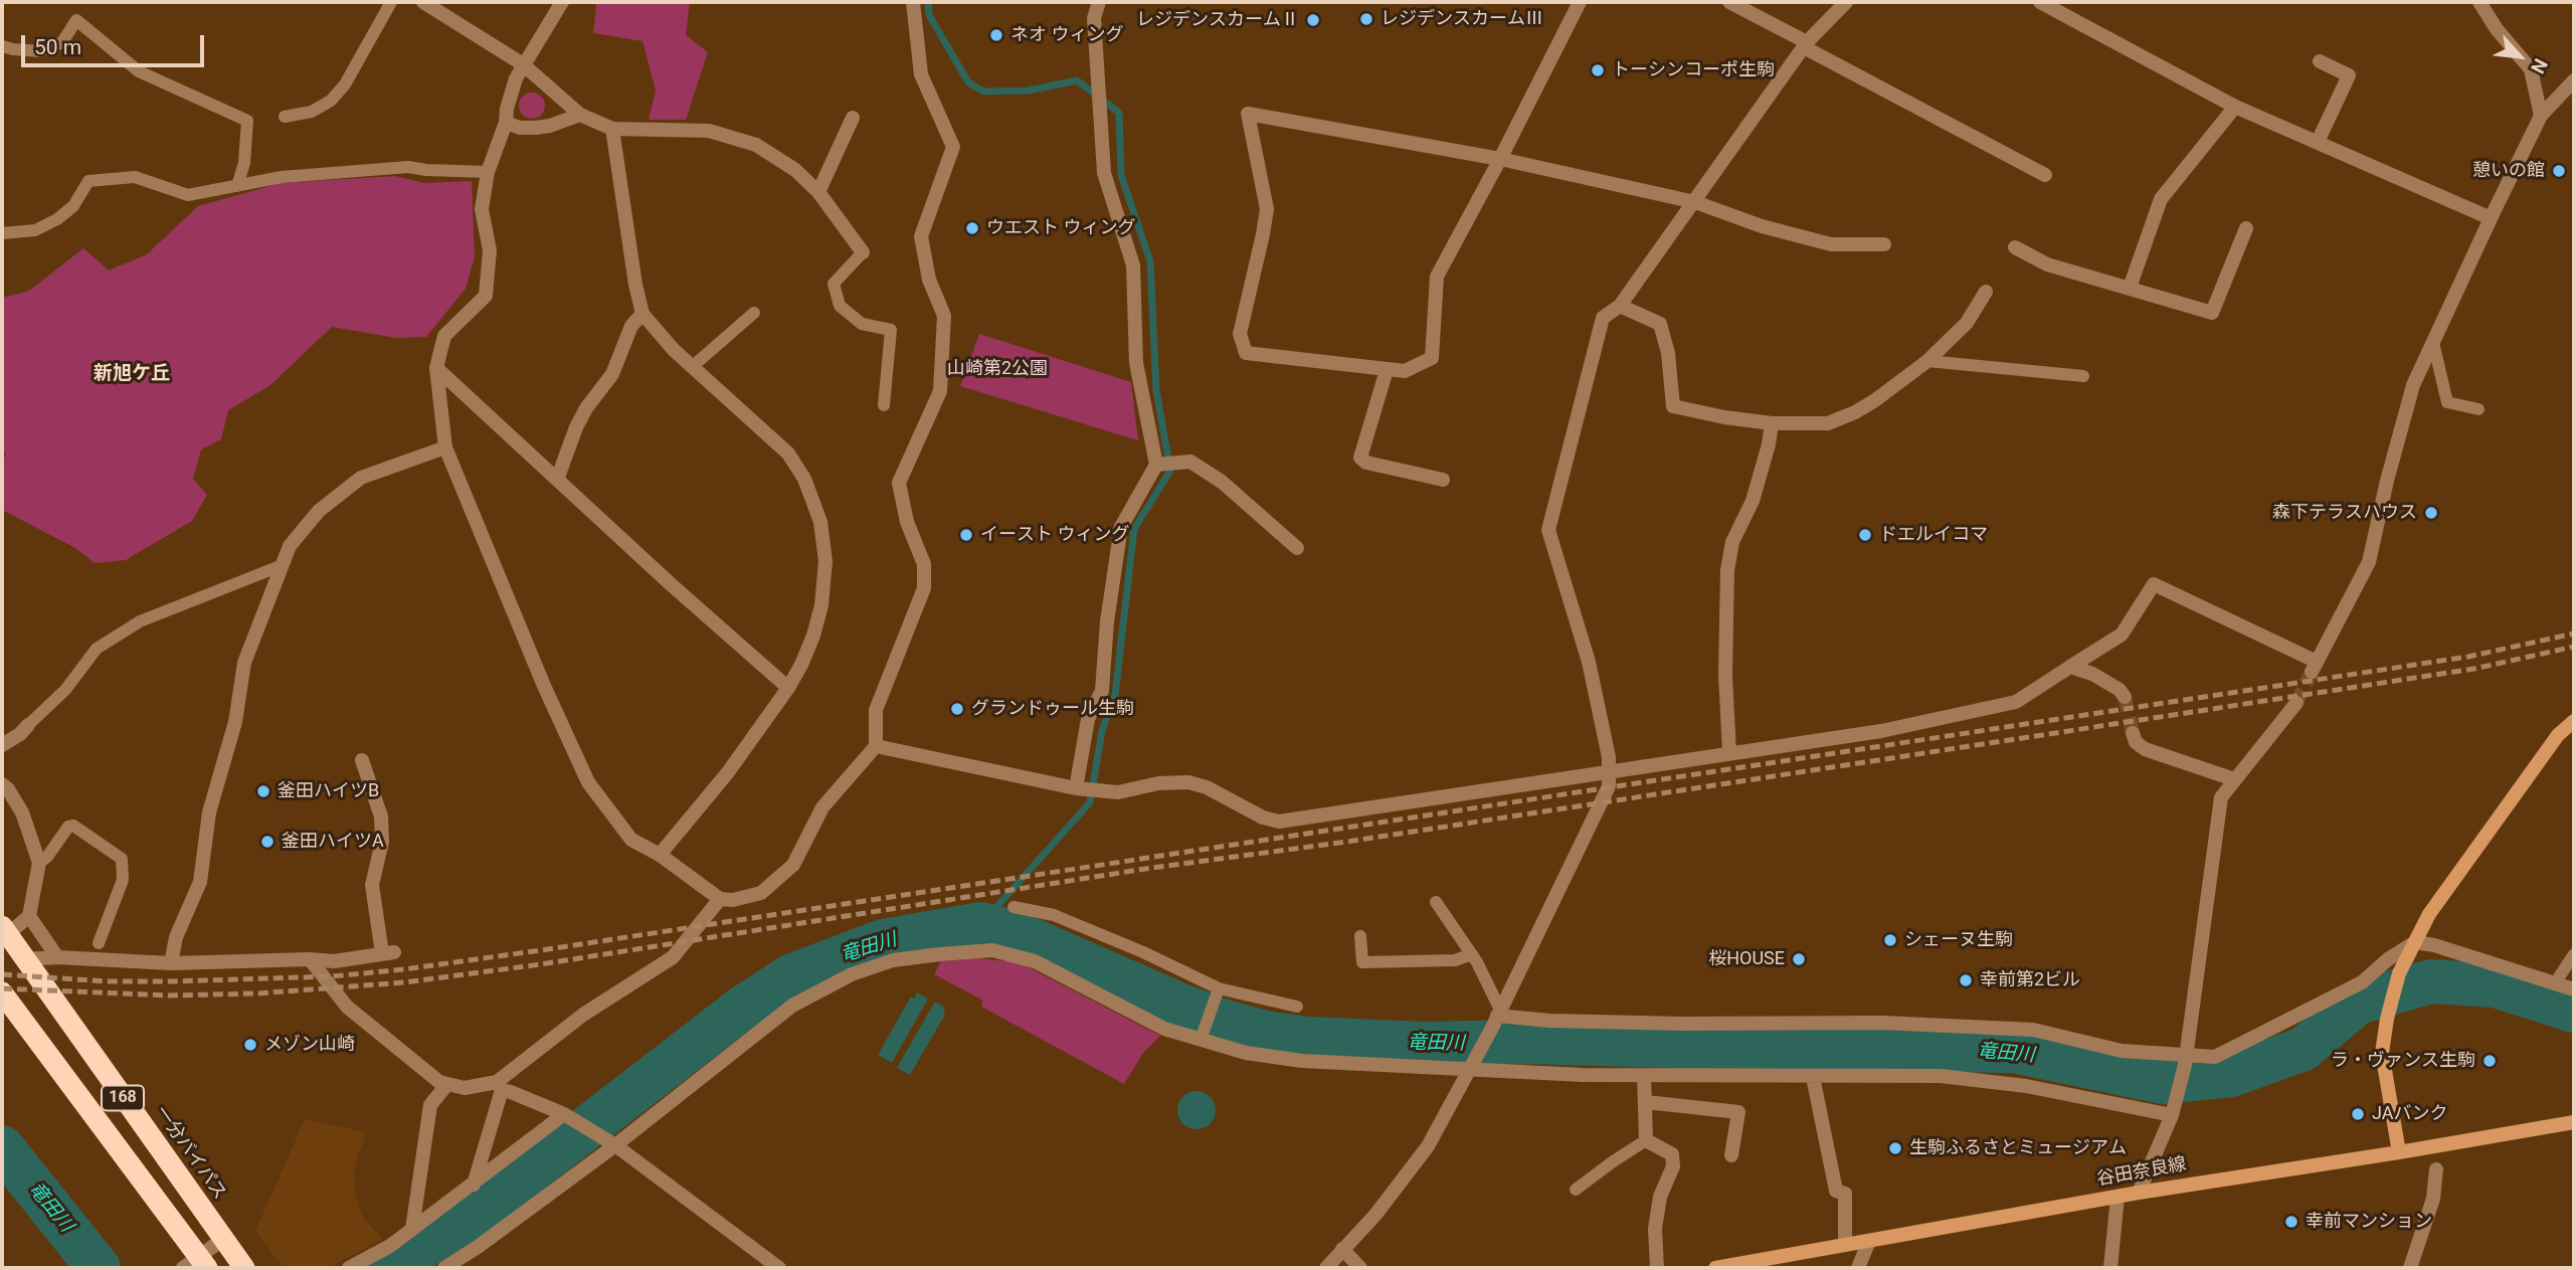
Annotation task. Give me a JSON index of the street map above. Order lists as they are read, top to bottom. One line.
{"streets":{"highway":["168","一分バイパス"],"main road":["谷田奈良線"]},"districts":["新旭ケ丘"],"water":["竜田川"],"parks":["山崎第2公園"],"places":["レジデンスカームⅢ","レジデンスカームⅡ","ネオ ウィング","トーシンコーポ生駒","憩いの館","ウエスト ウィング","森下テラスハウス","イースト ウィング","ドエルイコマ","グランドゥール生駒","釜田ハイツB","釜田ハイツA","シェーヌ生駒","桜HOUSE","幸前第2ビル","メゾン山崎","ラ・ヴァンス生駒","JAバンク","生駒ふるさとミュージアム","幸前マンション"],"scale_bar":"50 m","north":"bottom right"}
